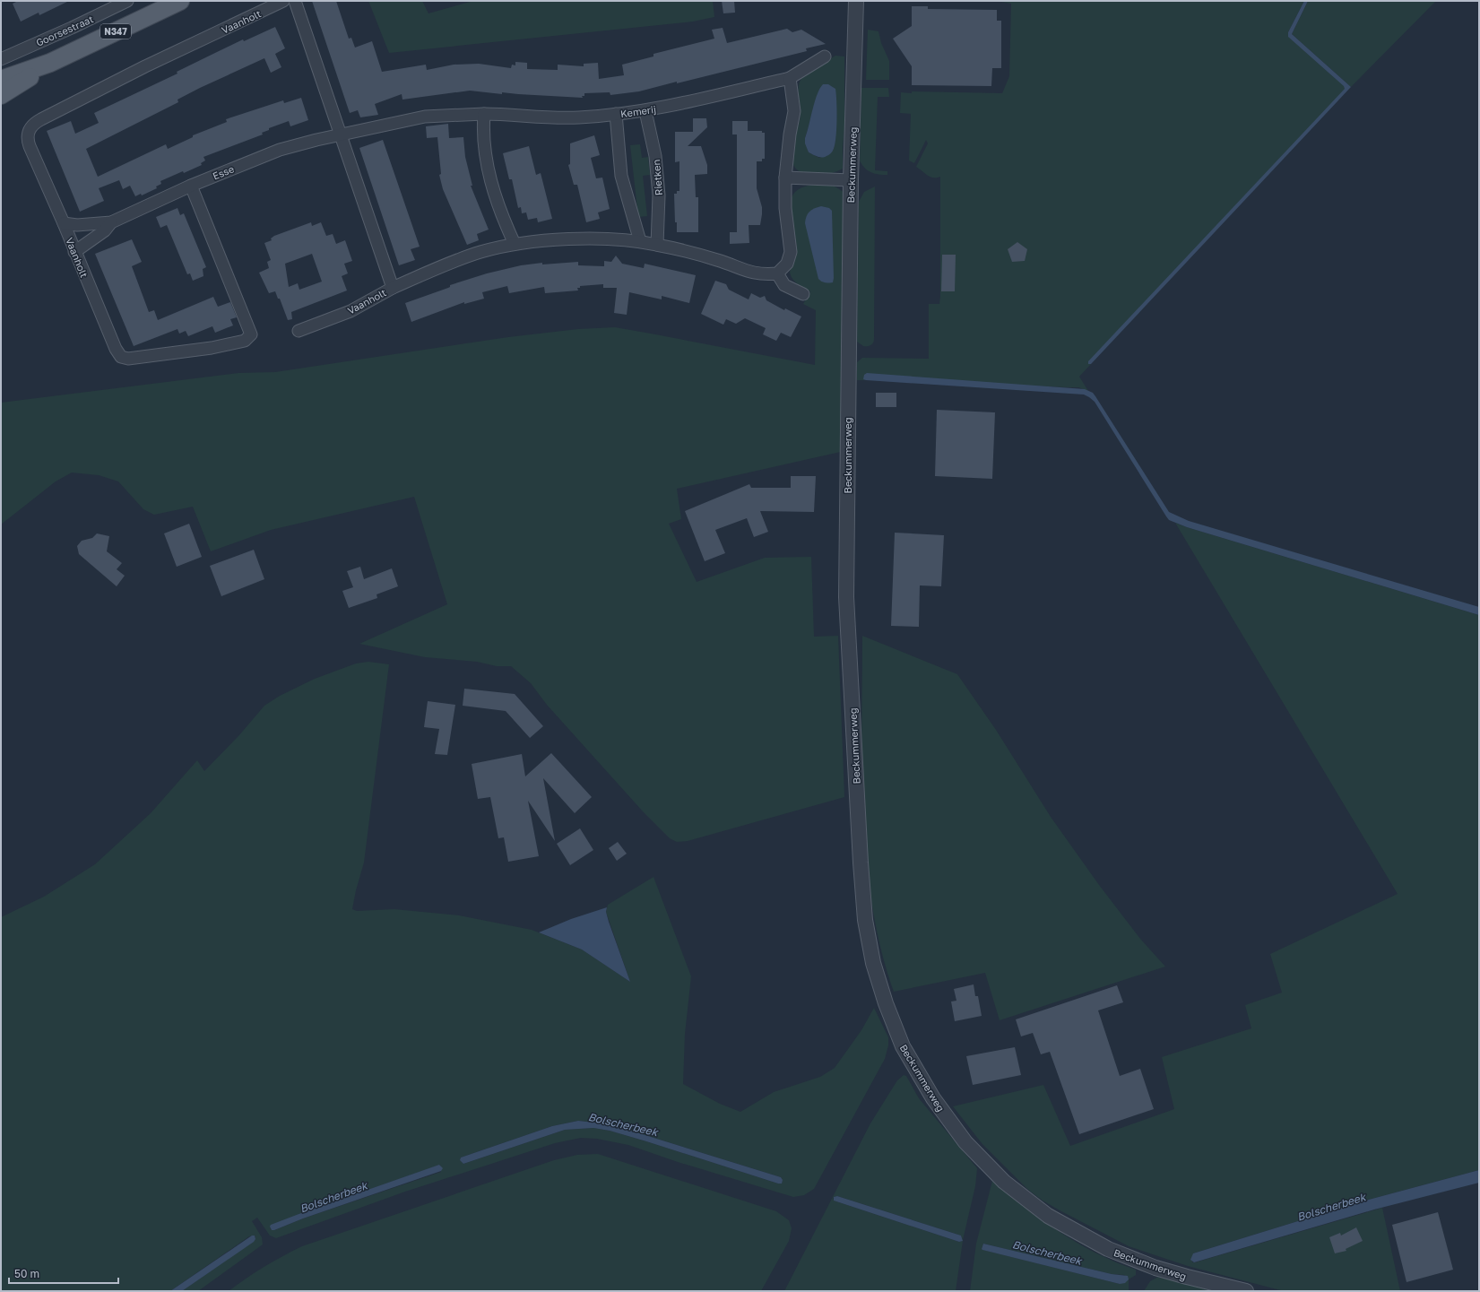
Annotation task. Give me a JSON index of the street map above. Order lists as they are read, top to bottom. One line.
{"streets":{"main road":["N347"],"street":["Vaanholt","Goorsestraat","Kemerij","Beckummerweg","Esse","Rietken"]},"crossings":[["Vaanholt","Kemerij"],["Vaanholt","Esse"],["Kemerij","Esse"],["Kemerij","Rietken"]],"water":["Bolscherbeek"],"scale_bar":"50 m"}
